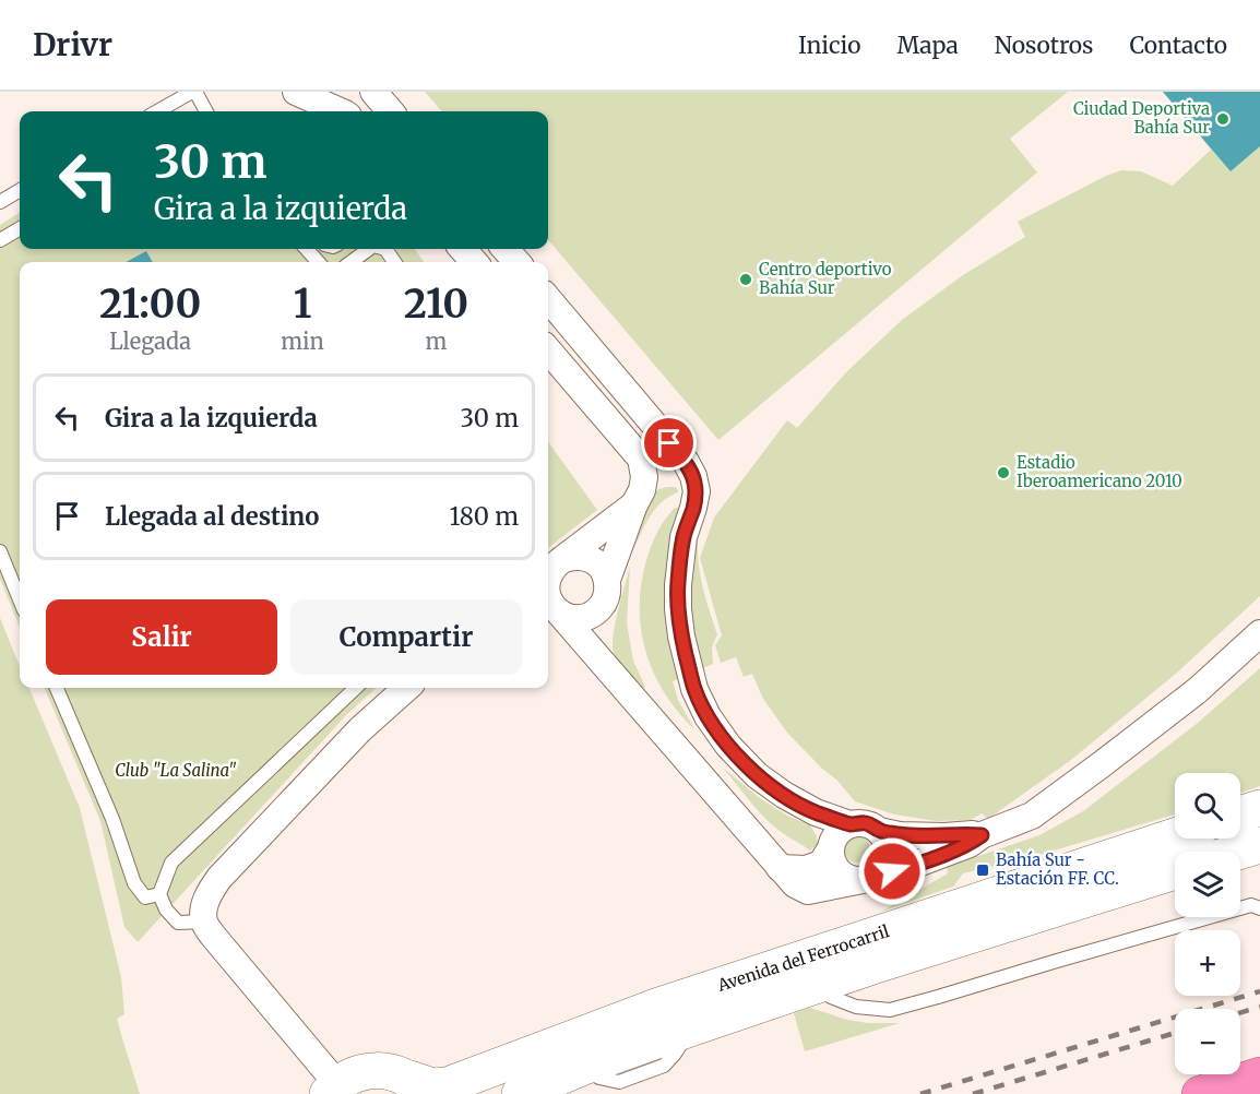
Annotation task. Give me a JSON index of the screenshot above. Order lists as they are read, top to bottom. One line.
{"streets":{"street":["Avenida del Ferrocarril"]},"parks":["Club \"La Salina\""],"places":{"other":["Ciudad Deportiva Bahía Sur","Centro deportivo Bahía Sur","Estadio Iberoamericano 2010"],"transit":["Bahía Sur - Estación FF. CC."]},"page":{"header":"Drivr","nav":["Inicio","Mapa","Nosotros","Contacto"],"turn":["30 m","Gira a la izquierda"],"eta":["21:00","Llegada","1","min","210","m"],"list":[{"name":"Gira a la izquierda","value":"30 m"},{"name":"Llegada al destino","value":"180 m"}],"buttons":["Salir","Compartir"],"map_buttons":["+","−"]}}
